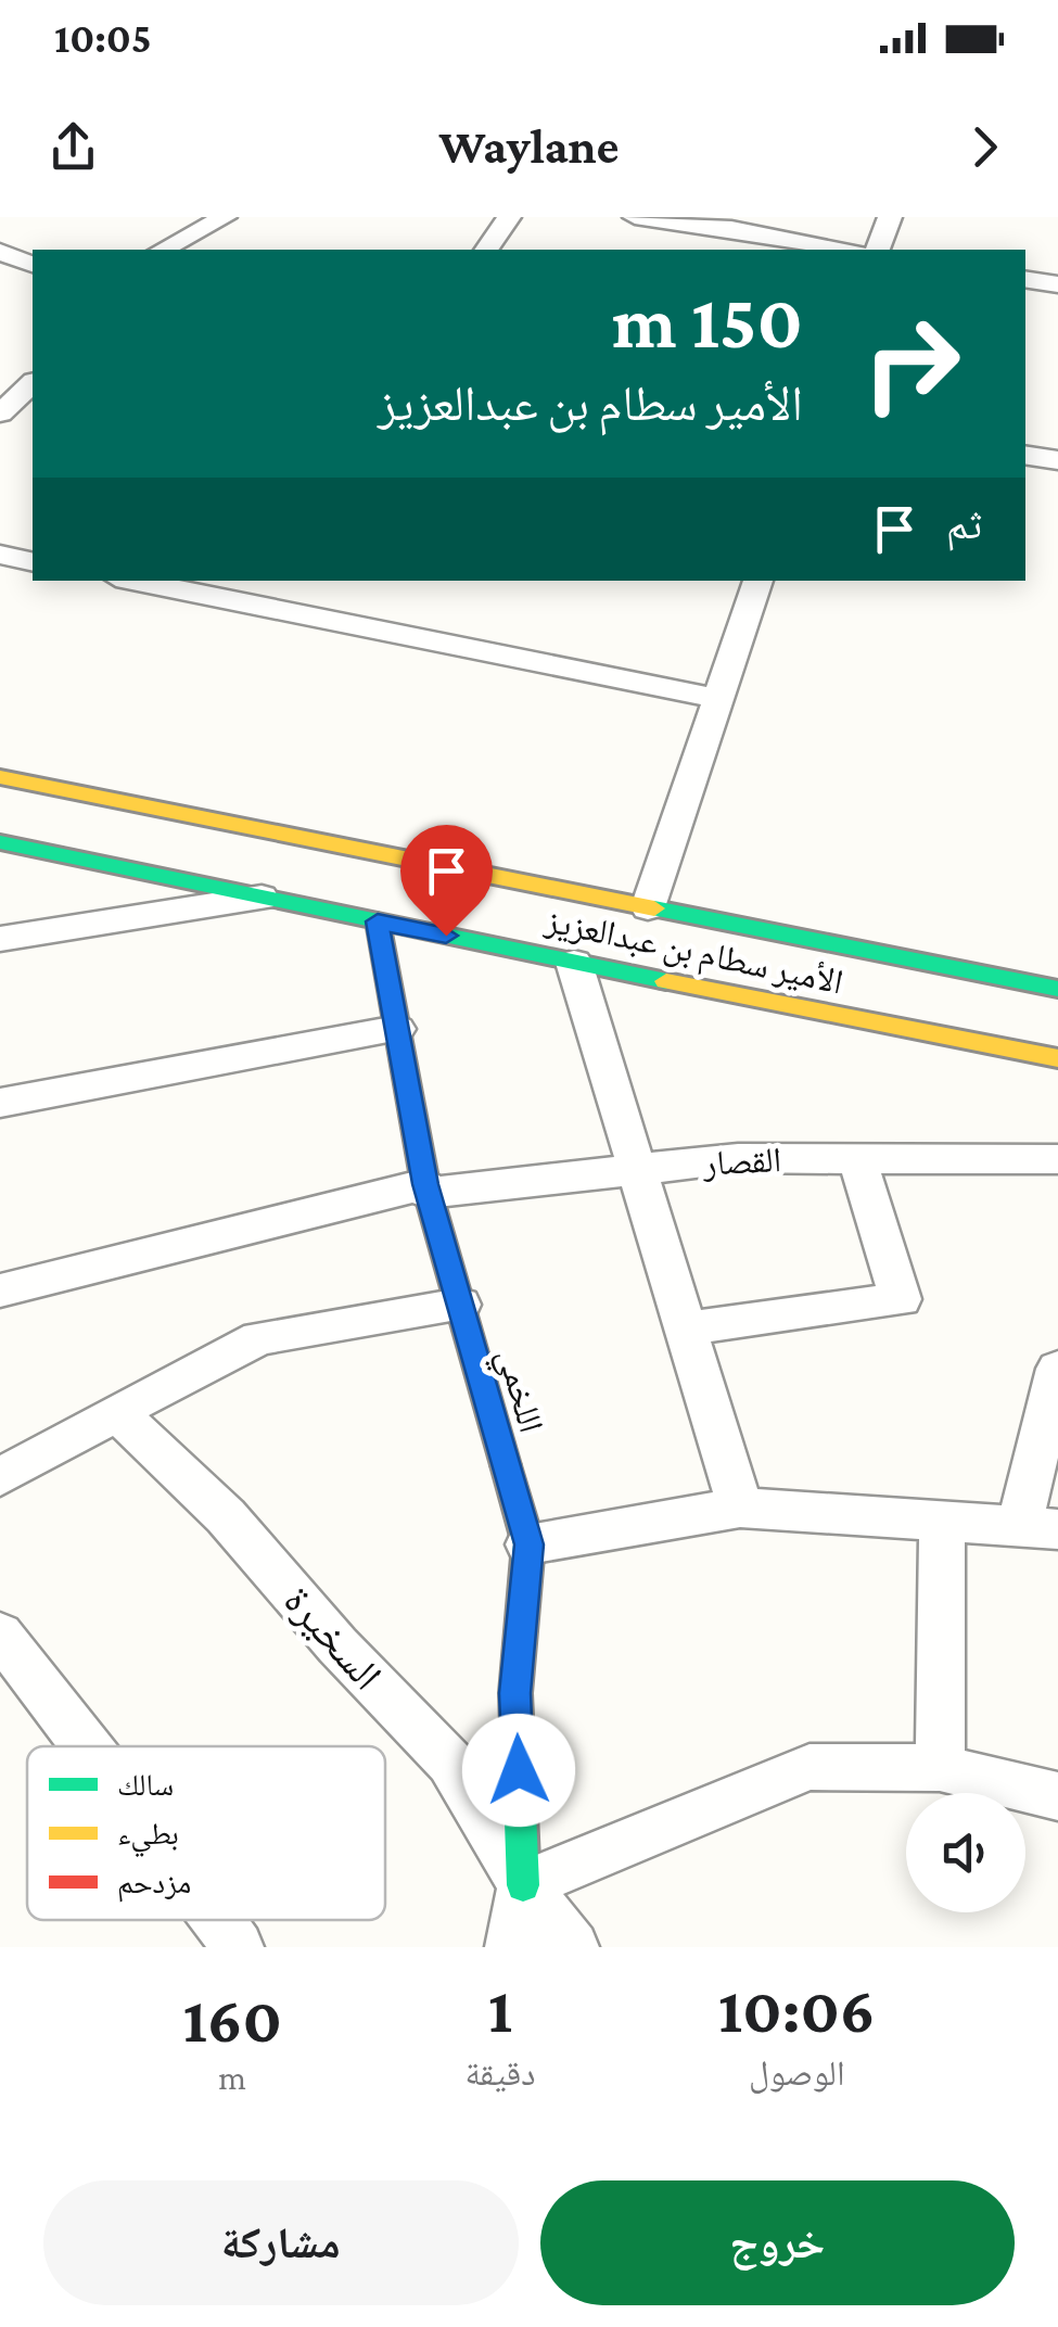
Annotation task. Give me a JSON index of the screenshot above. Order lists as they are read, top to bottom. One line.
{"streets":{"street":["الأمير سطام بن عبدالعزيز","القصار","اللخمي","السخيرة"]},"crossings":[["الأمير سطام بن عبدالعزيز","اللخمي"],["القصار","اللخمي"],["اللخمي","السخيرة"]],"legend":["سالك","بطيء","مزدحم"],"page":{"status":"10:05","header":"Waylane","turn":["150 m","الأمير سطام بن عبدالعزيز"],"then":"ثم","eta":["10:06","الوصول","1","دقيقة","160","m"],"buttons":["خروج","مشاركة"]}}
